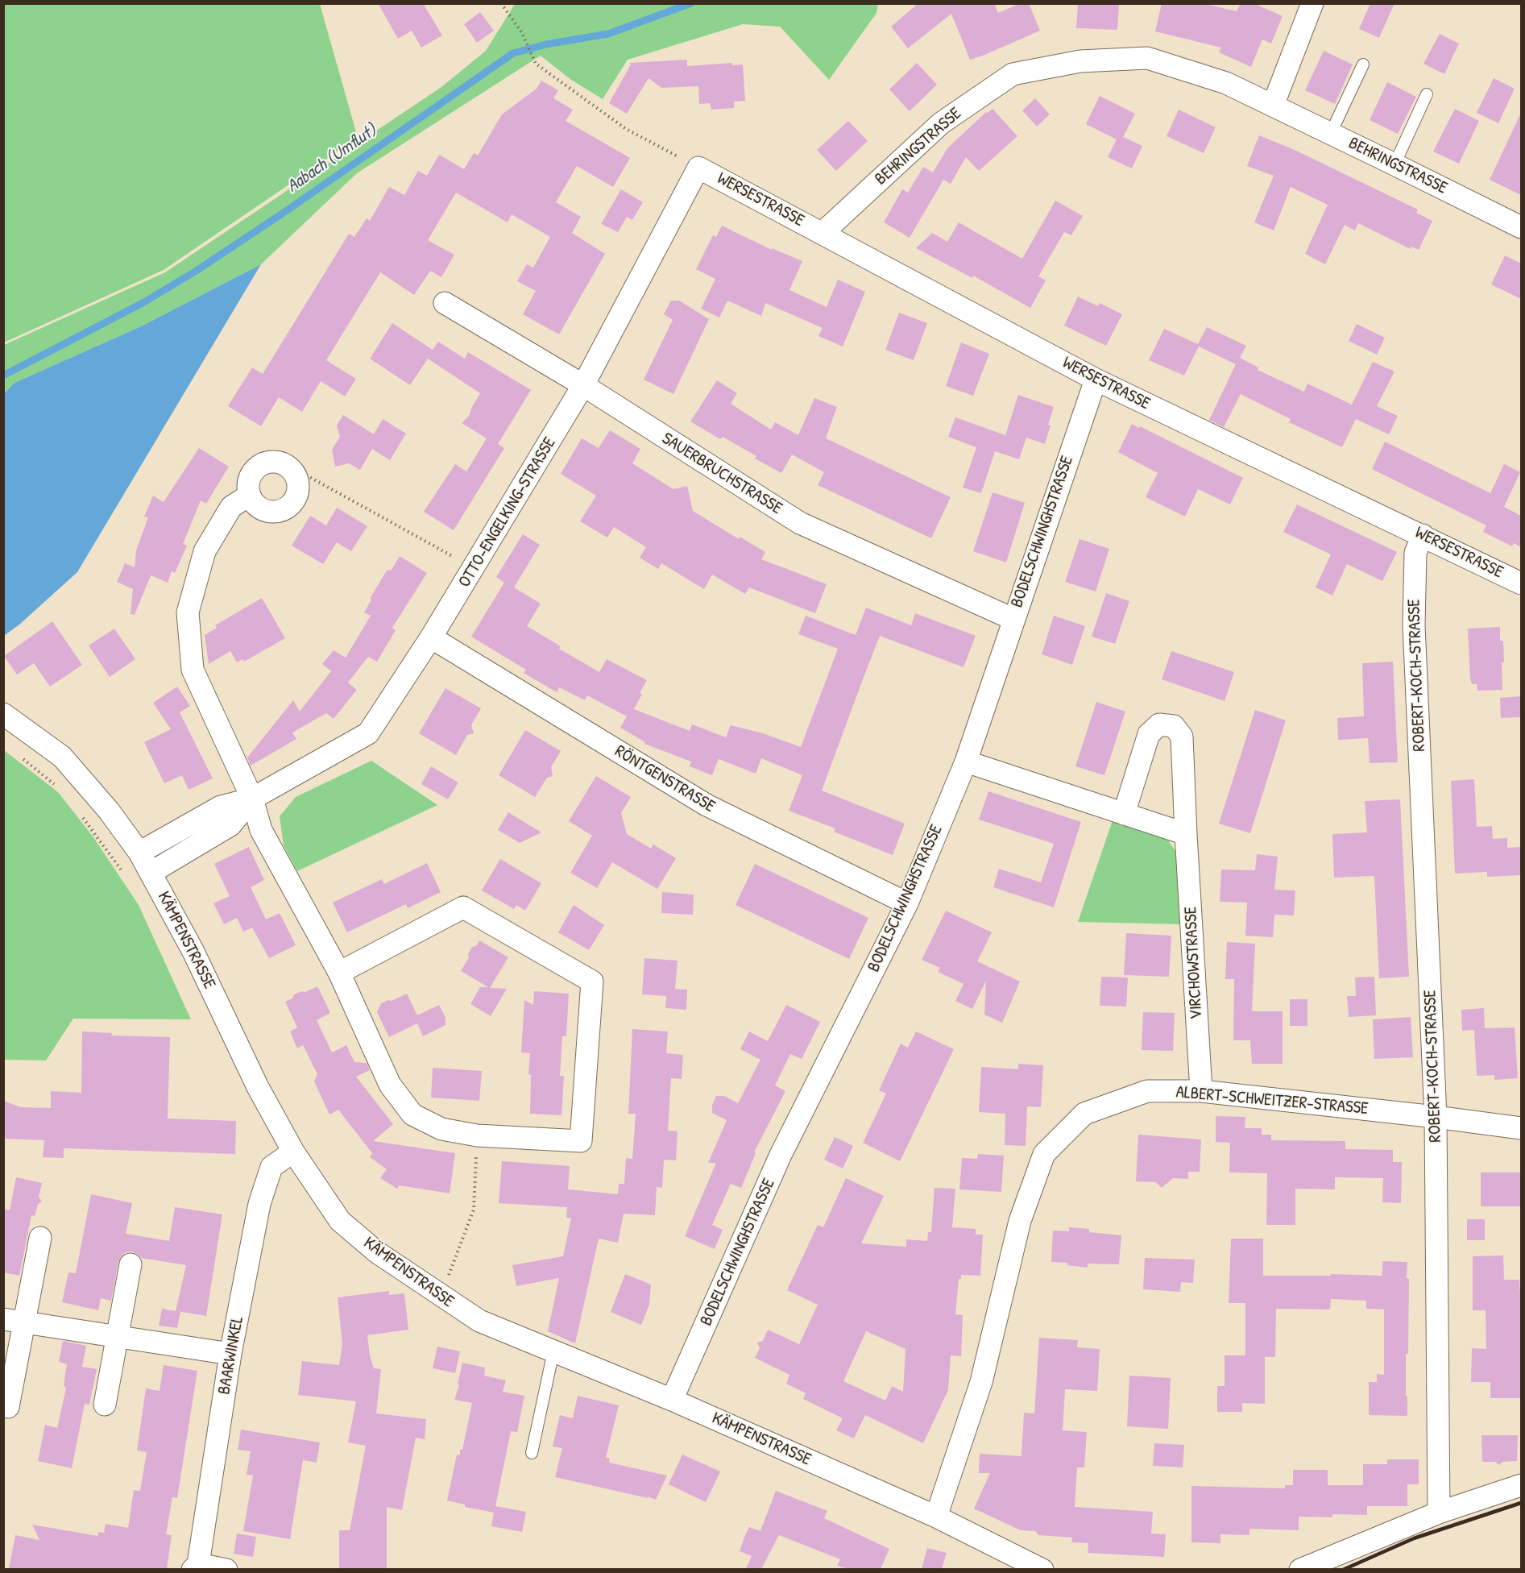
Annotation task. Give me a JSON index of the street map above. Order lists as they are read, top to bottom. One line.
{"streets":{"street":["BEHRINGSTRASSE","WERSESTRASSE","SAUERBRUCHSTRASSE","OTTO-ENGELKING-STRASSE","BODELSCHWINGHSTRASSE","ROBERT-KOCH-STRASSE","RÖNTGENSTRASSE","KÄMPENSTRASSE","VIRCHOWSTRASSE","ALBERT-SCHWEITZER-STRASSE","BAARWINKEL"]},"crossings":[["BEHRINGSTRASSE","WERSESTRASSE"],["WERSESTRASSE","OTTO-ENGELKING-STRASSE"],["WERSESTRASSE","BODELSCHWINGHSTRASSE"],["WERSESTRASSE","ROBERT-KOCH-STRASSE"],["SAUERBRUCHSTRASSE","OTTO-ENGELKING-STRASSE"],["SAUERBRUCHSTRASSE","BODELSCHWINGHSTRASSE"],["OTTO-ENGELKING-STRASSE","RÖNTGENSTRASSE"],["OTTO-ENGELKING-STRASSE","KÄMPENSTRASSE"],["BODELSCHWINGHSTRASSE","RÖNTGENSTRASSE"],["BODELSCHWINGHSTRASSE","KÄMPENSTRASSE"],["ROBERT-KOCH-STRASSE","ALBERT-SCHWEITZER-STRASSE"],["KÄMPENSTRASSE","ALBERT-SCHWEITZER-STRASSE"],["KÄMPENSTRASSE","BAARWINKEL"],["VIRCHOWSTRASSE","ALBERT-SCHWEITZER-STRASSE"]],"water":["Aabach (Umflut)"]}
